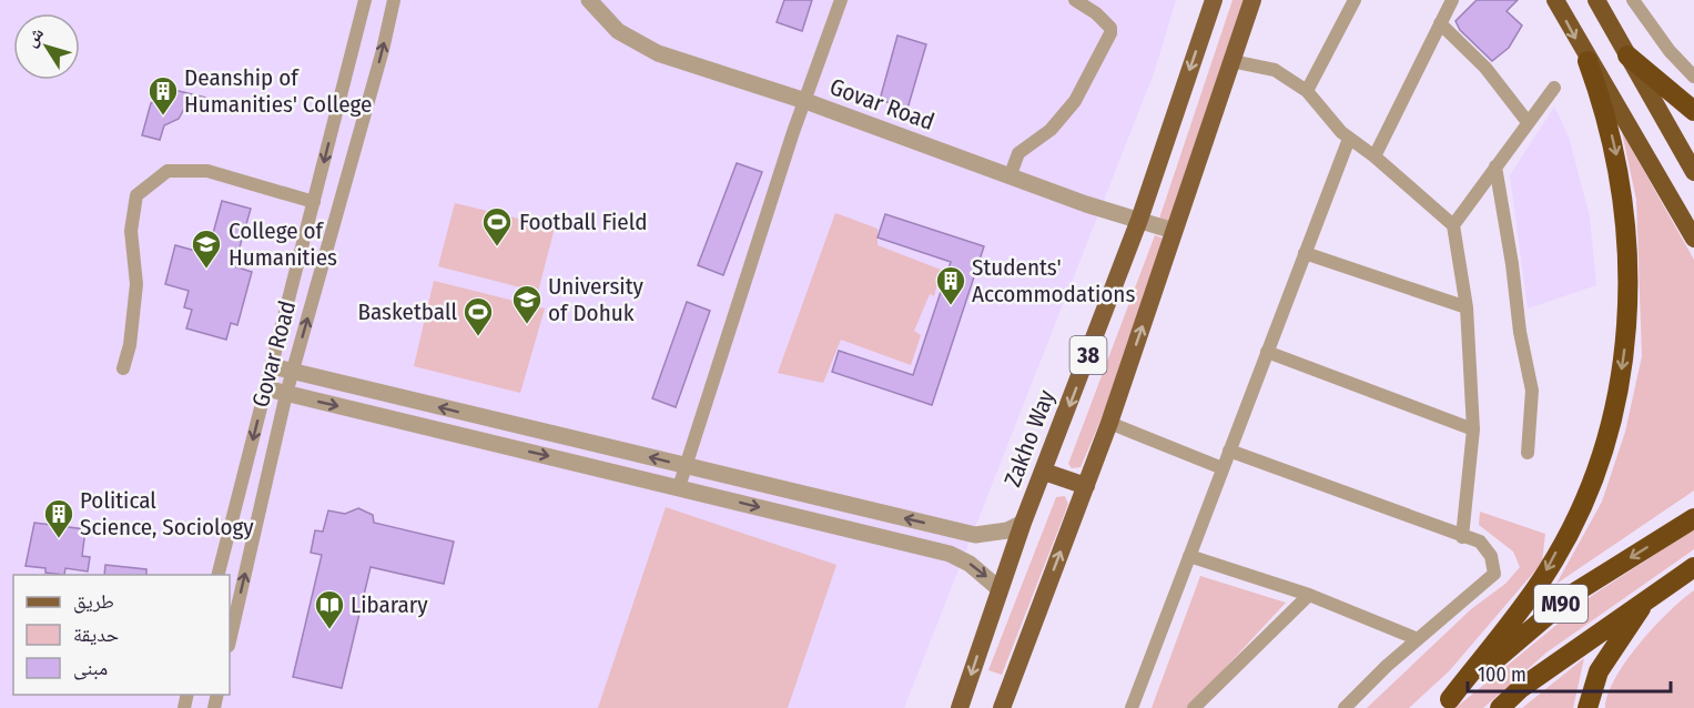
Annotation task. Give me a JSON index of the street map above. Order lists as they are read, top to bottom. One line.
{"streets":{"highway":["M90"],"main road":["38","Zakho Way"],"street":["Govar Road"]},"crossings":[["Govar Road","38"],["Govar Road","Zakho Way"]],"places":{"building":["Deanship of Humanities' College","Students' Accommodations","Political Science, Sociology"],"sports":["Football Field","Basketball"],"school or university":["College of Humanities","University of Dohuk"],"library":["Libarary"]},"legend":["طريق","حديقة","مبنى"],"scale_bar":"100 m","north":"top left"}
